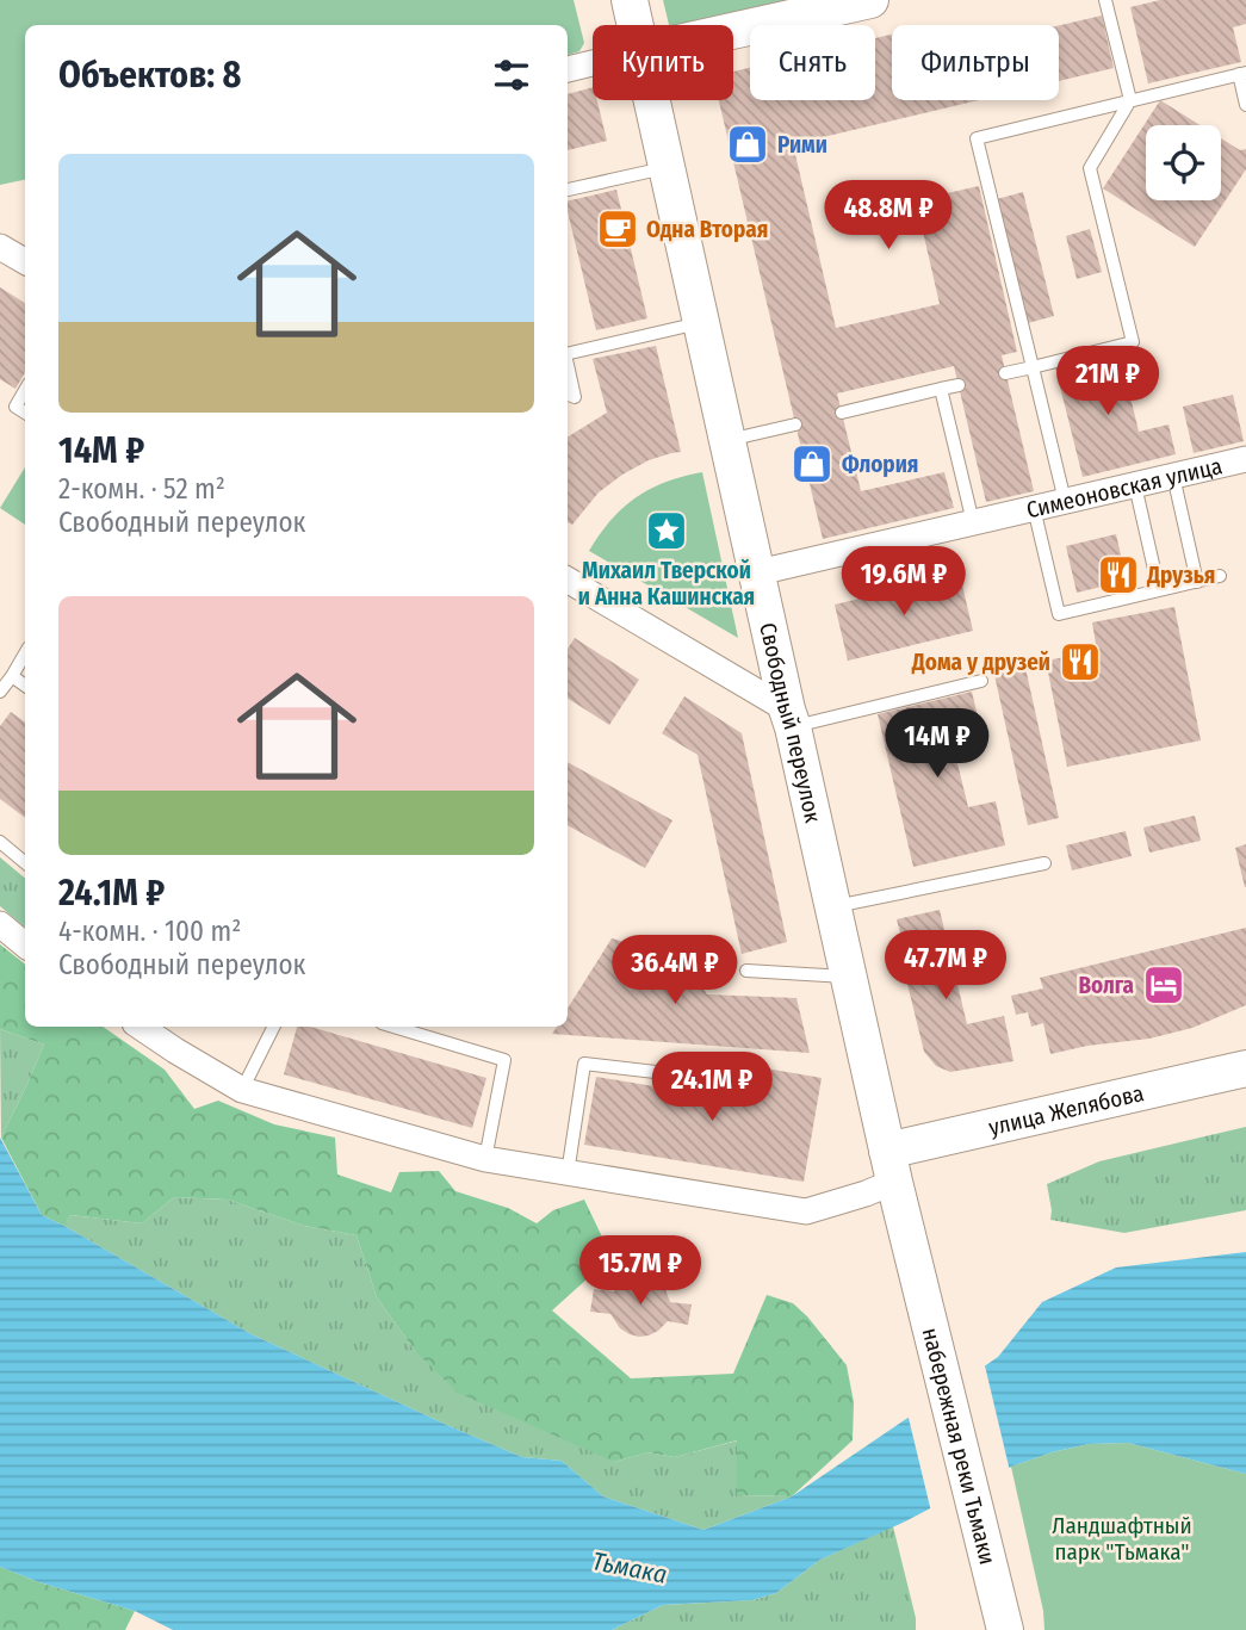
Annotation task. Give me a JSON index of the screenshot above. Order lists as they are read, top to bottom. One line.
{"streets":{"street":["Симеоновская улица","Свободный переулок","улица Желябова","набережная реки Тьмаки"]},"crossings":[["Симеоновская улица","Свободный переулок"],["Свободный переулок","улица Желябова"],["Свободный переулок","набережная реки Тьмаки"]],"water":["Тьмака"],"parks":["Ландшафтный парк \"Тьмака\""],"places":{"shop":["Рими","Флория"],"cafe":["Одна Вторая"],"place":["Михаил Тверской и Анна Кашинская"],"restaurant":["Друзья","Дома у друзей"],"hotel":["Волга"]},"page":{"chip":["Купить","Снять","Фильтры"],"heading":"Объектов: 8","list":[{"name":"14M ₽","note":"2-комн. · 52 m² · Свободный переулок"},{"name":"24.1M ₽","note":"4-комн. · 100 m² · Свободный переулок"}],"price":["48.8M ₽","21M ₽","19.6M ₽","14M ₽","47.7M ₽","36.4M ₽","24.1M ₽","15.7M ₽"]}}
